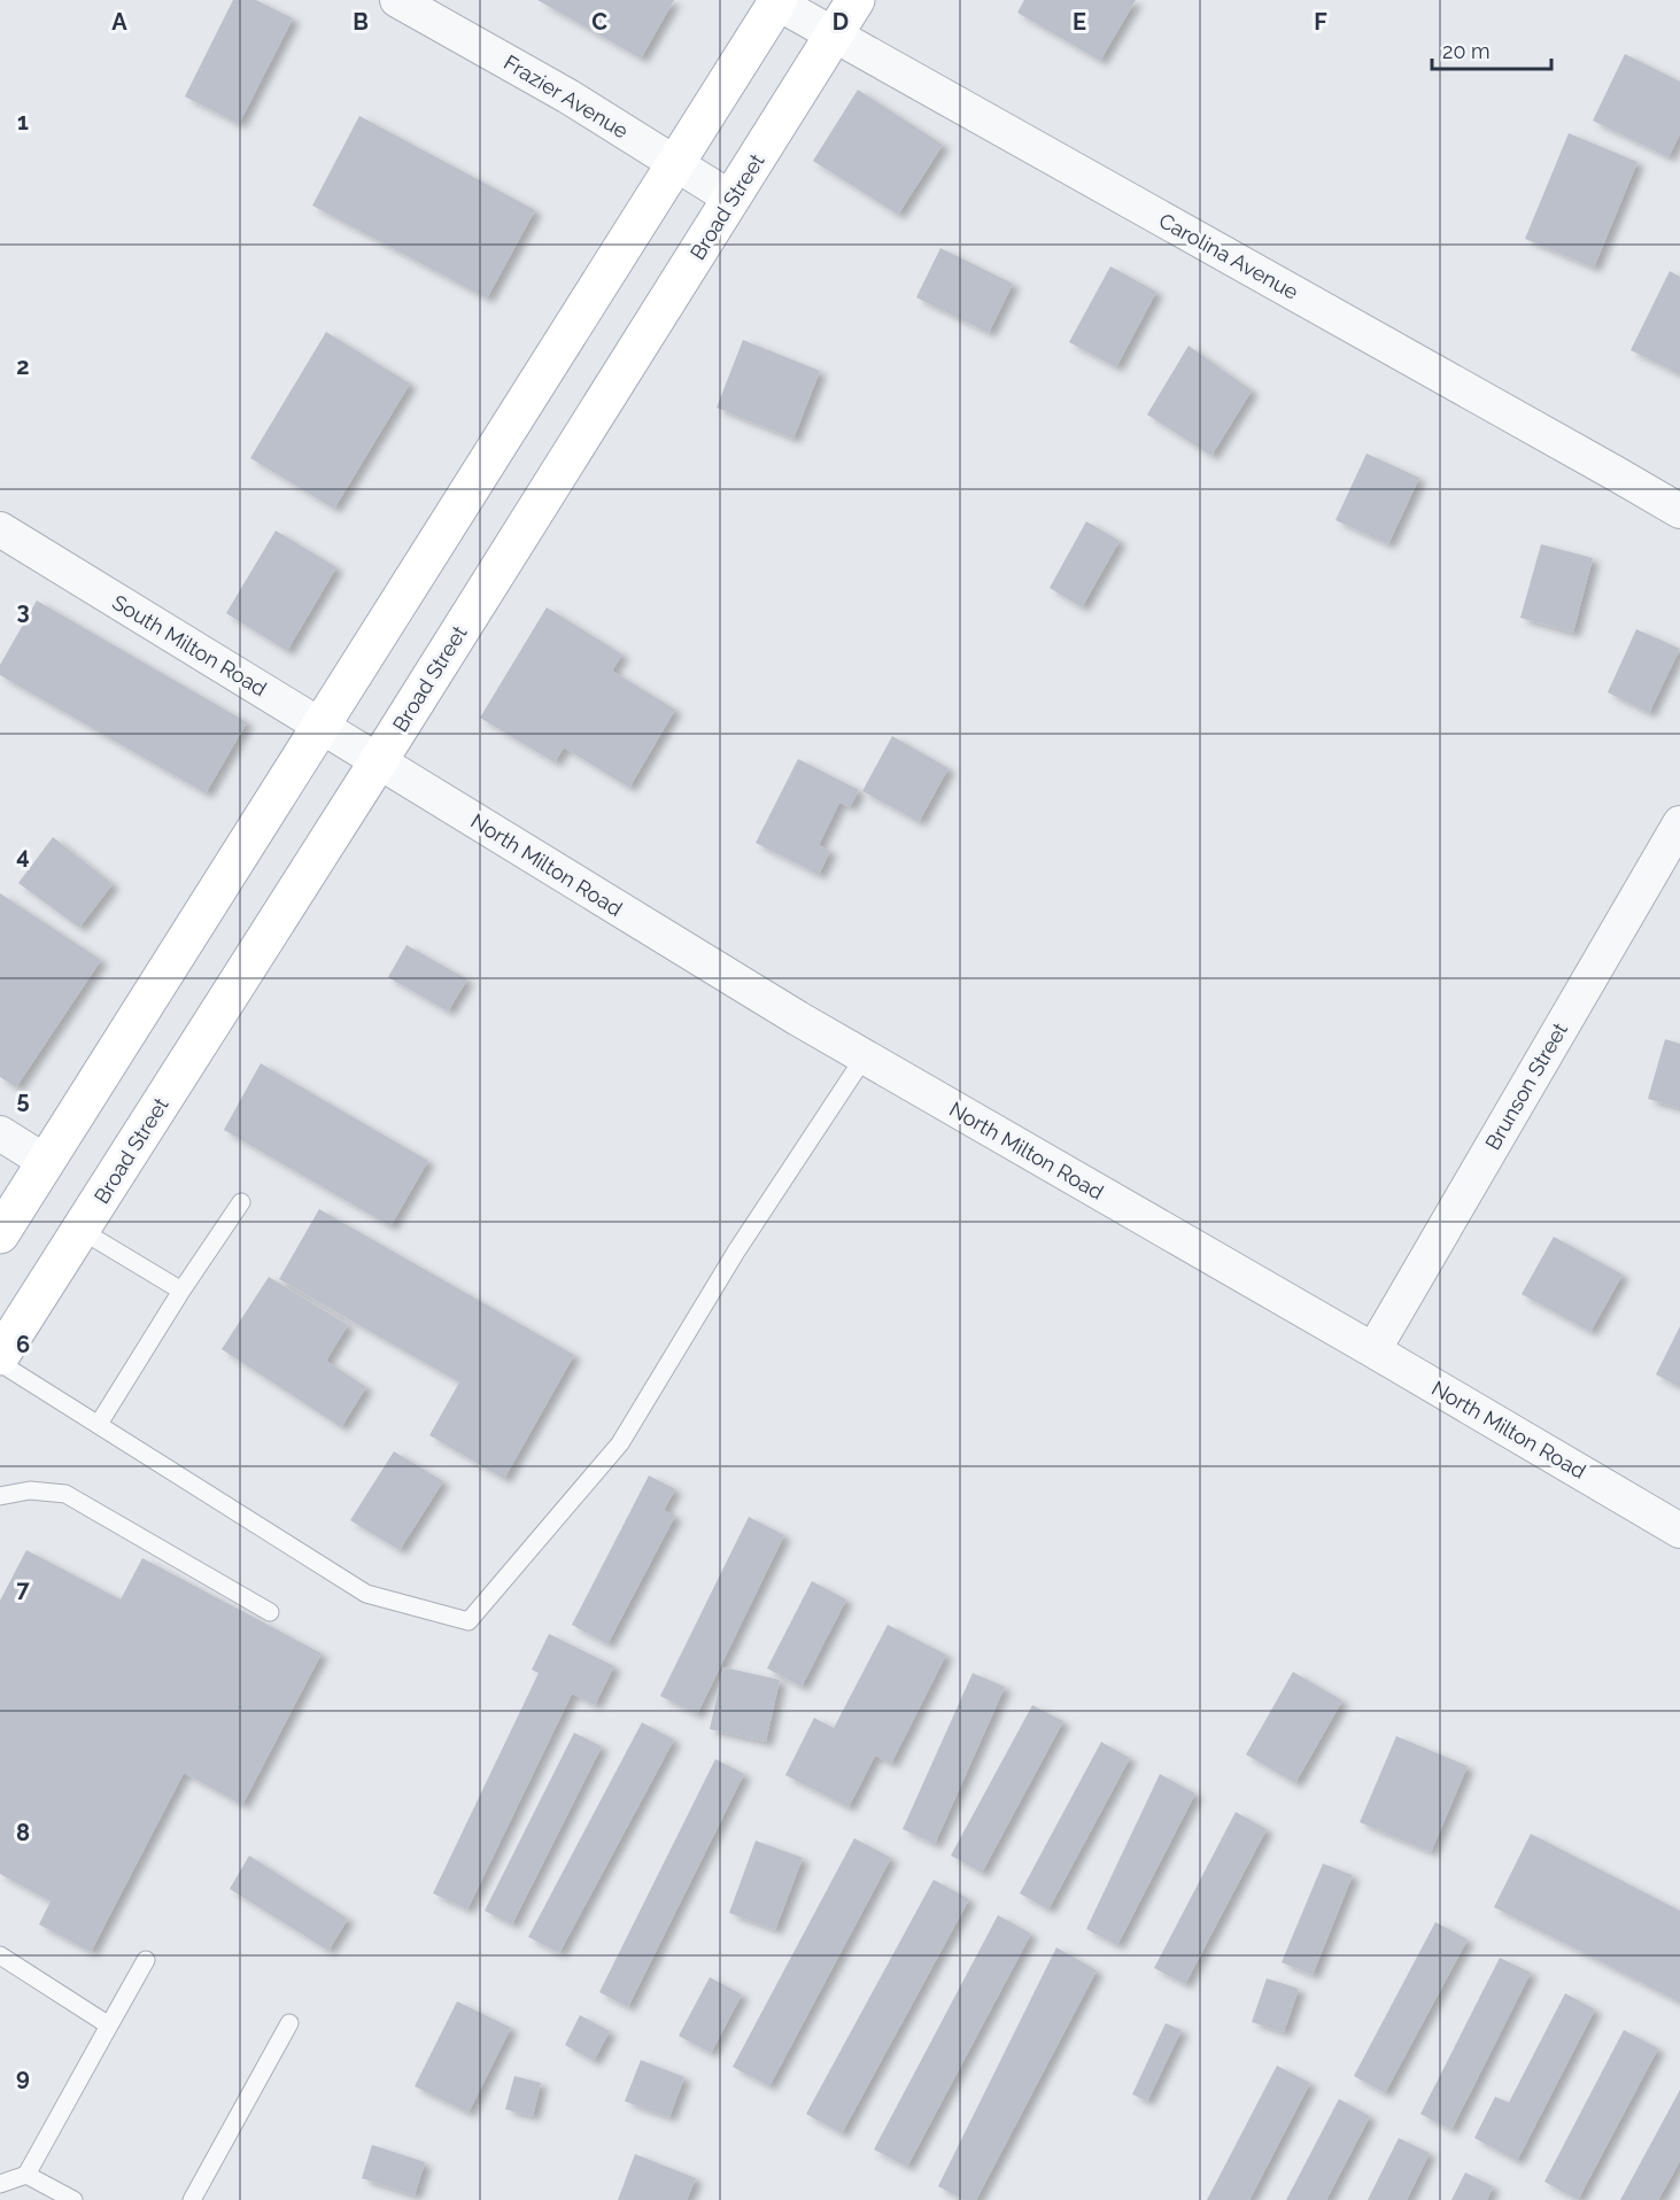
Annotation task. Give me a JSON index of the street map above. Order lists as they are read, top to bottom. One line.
{"streets":{"main road":["Broad Street"],"street":["Frazier Avenue","Carolina Avenue","South Milton Road","North Milton Road","Brunson Street"]},"crossings":[["Frazier Avenue","Broad Street"],["Broad Street","Carolina Avenue"],["Broad Street","South Milton Road"],["Broad Street","North Milton Road"],["South Milton Road","North Milton Road"],["North Milton Road","Brunson Street"]],"scale_bar":"20 m","grid":{"columns":["A","B","C","D","E","F"],"rows":["1","2","3","4","5","6","7","8","9"]}}
